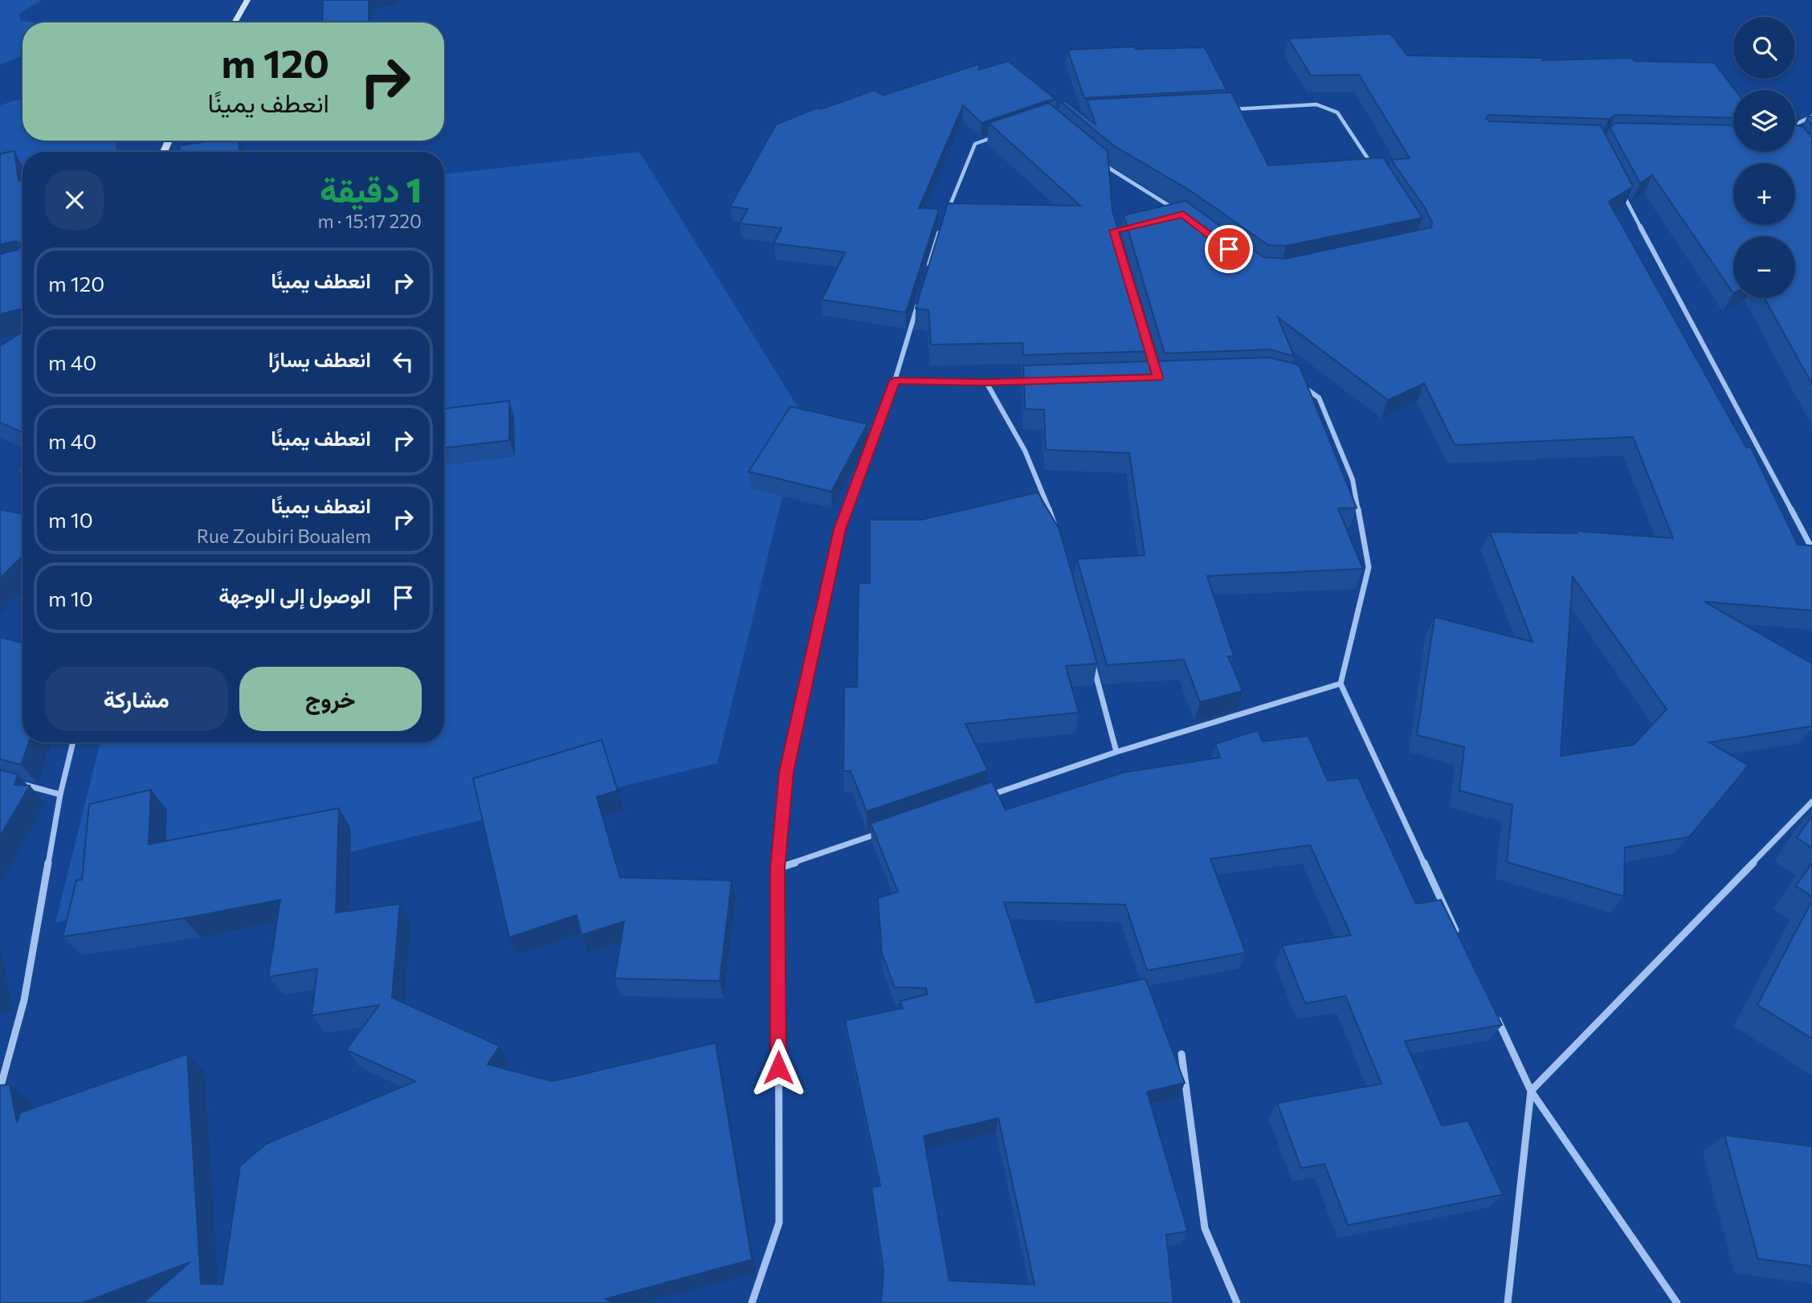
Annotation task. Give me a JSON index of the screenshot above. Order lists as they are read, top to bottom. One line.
{"page":{"map_buttons":["+","−"],"turn":["120 m","انعطف يمينًا"],"heading":["1 دقيقة","220 m · 15:17"],"list":[{"name":"انعطف يمينًا","value":"120 m"},{"name":"انعطف يسارًا","value":"40 m"},{"name":"انعطف يمينًا","value":"40 m"},{"name":"انعطف يمينًا","note":"Rue Zoubiri Boualem","value":"10 m"},{"name":"الوصول إلى الوجهة","value":"10 m"}],"buttons":["خروج","مشاركة"]}}
